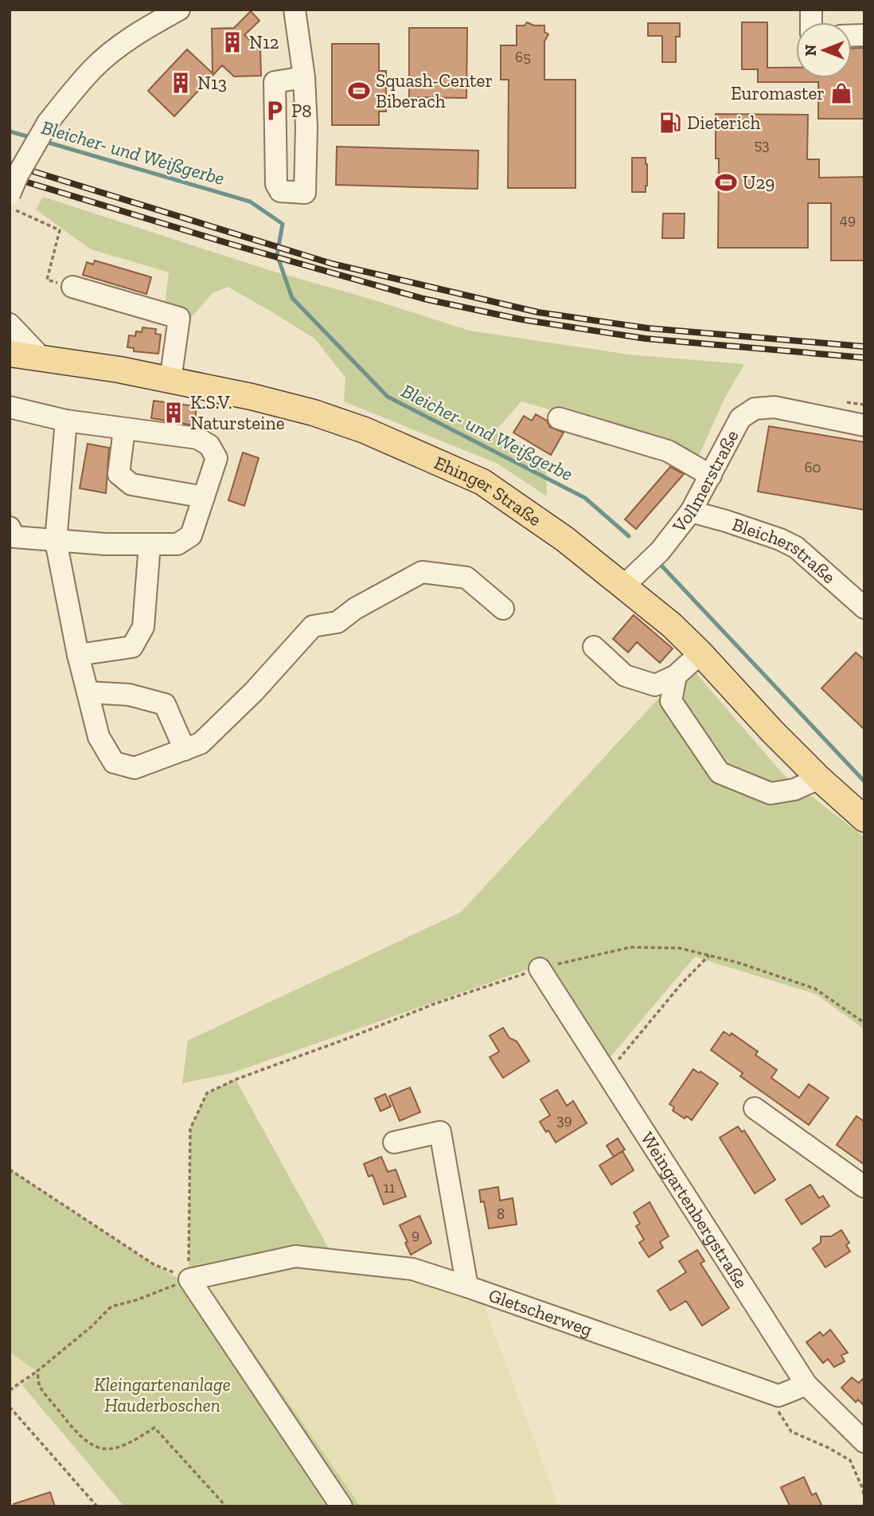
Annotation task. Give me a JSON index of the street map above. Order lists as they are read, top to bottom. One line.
{"streets":{"main road":["Ehinger Straße"],"street":["Vollmerstraße","Bleicherstraße","Weingartenbergstraße","Gletscherweg"]},"crossings":[["Vollmerstraße","Ehinger Straße"],["Vollmerstraße","Bleicherstraße"]],"water":["Bleicher- und Weißgerbe"],"parks":["Kleingartenanlage Hauderboschen"],"places":{"building":["N12","N13","K.S.V. Natursteine"],"sports":["Squash-Center Biberach","U29"],"shop":["Euromaster"],"parking":["P8"],"fuel station":["Dieterich"]},"house_numbers":["65","53","49","60","39","11","8","9"],"north":"left"}
